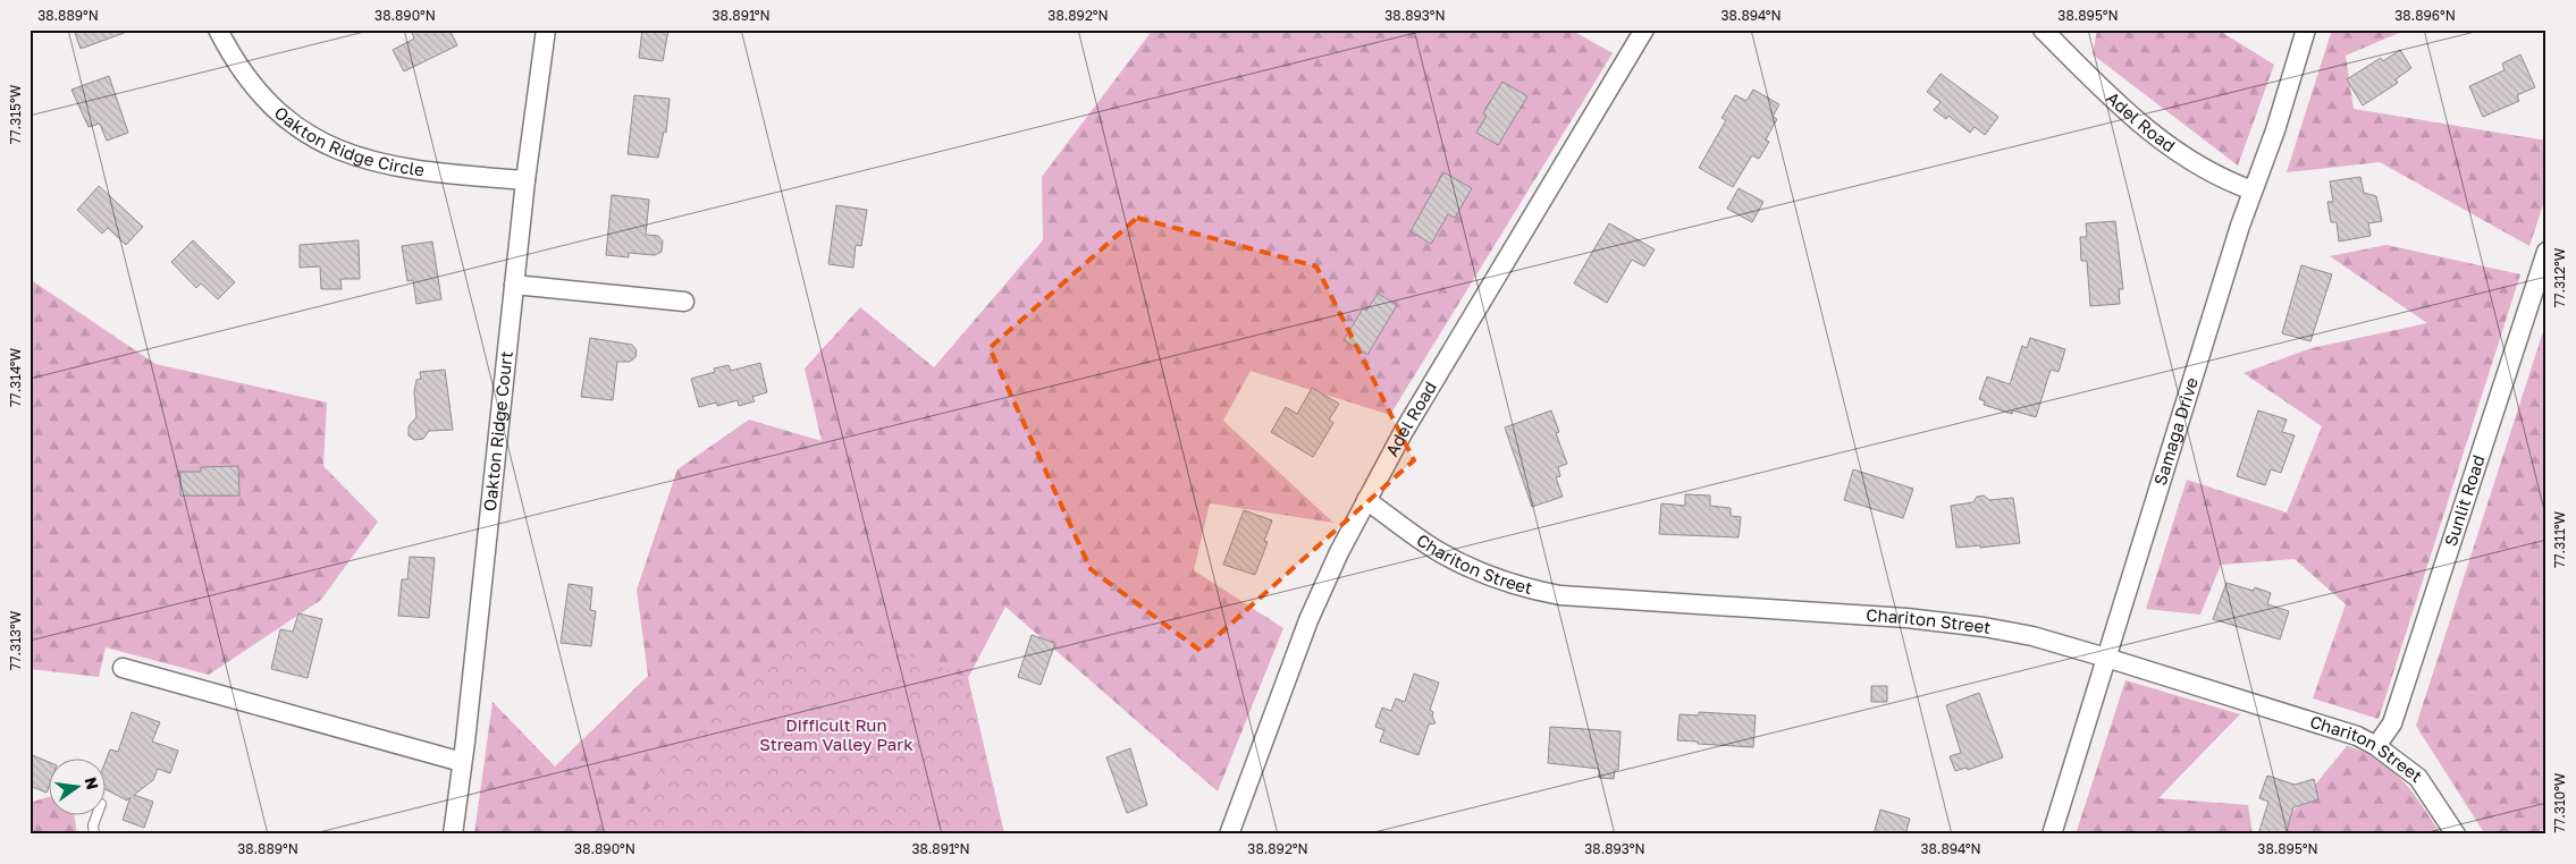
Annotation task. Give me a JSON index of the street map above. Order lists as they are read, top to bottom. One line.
{"streets":{"street":["Adel Road","Oakton Ridge Circle","Oakton Ridge Court","Samaga Drive","Sunlit Road","Chariton Street"]},"crossings":[["Adel Road","Samaga Drive"],["Adel Road","Chariton Street"],["Oakton Ridge Circle","Oakton Ridge Court"],["Samaga Drive","Chariton Street"],["Sunlit Road","Chariton Street"]],"parks":["Difficult Run Stream Valley Park"],"north":"right","coordinates":["38.889°N","38.890°N","38.891°N","38.892°N","38.893°N","38.894°N","38.895°N","38.896°N","77.315°W","77.312°W","77.314°W","77.311°W","77.313°W","77.310°W"]}
